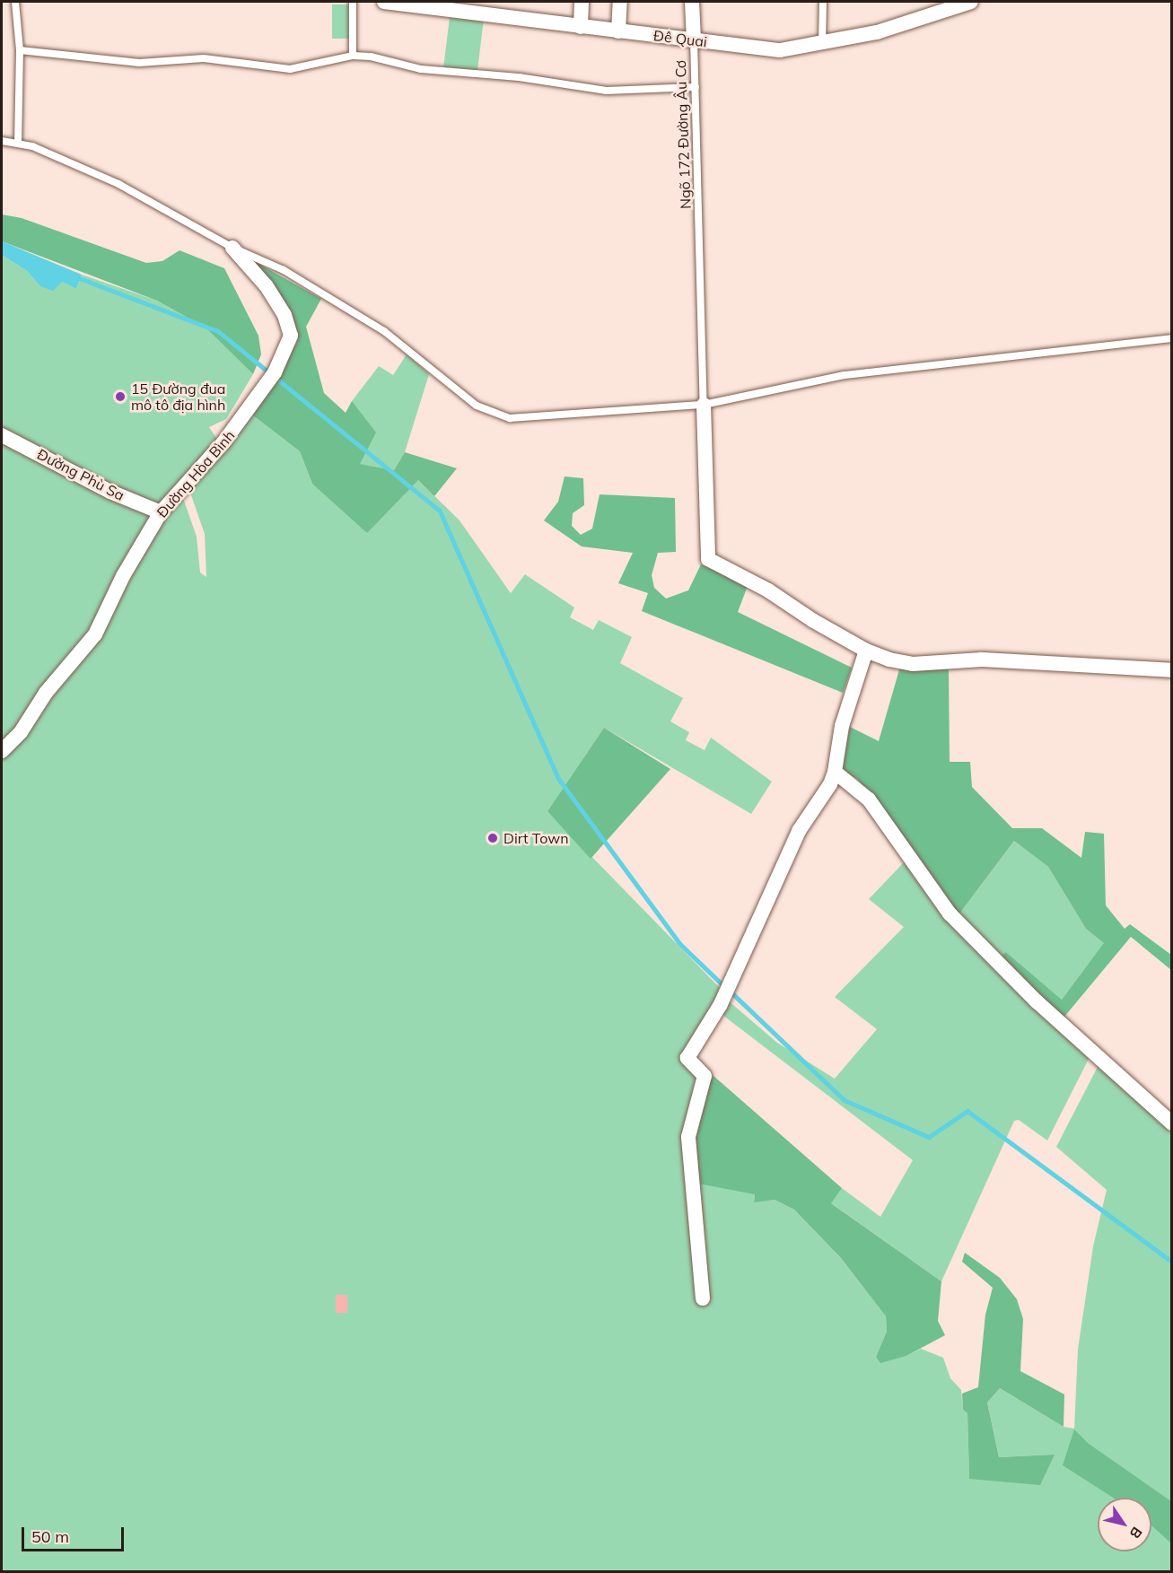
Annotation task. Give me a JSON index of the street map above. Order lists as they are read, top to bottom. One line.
{"streets":{"street":["Đê Quai","Đường Hòa Bình","Đường Phù Sa"],"lane":["Ngõ 172 Đường Âu Cơ"]},"crossings":[["Đê Quai","Ngõ 172 Đường Âu Cơ"],["Đường Hòa Bình","Đường Phù Sa"]],"places":["15 Đường đua mô tô địa hình","Dirt Town"],"scale_bar":"50 m","north":"bottom right"}
